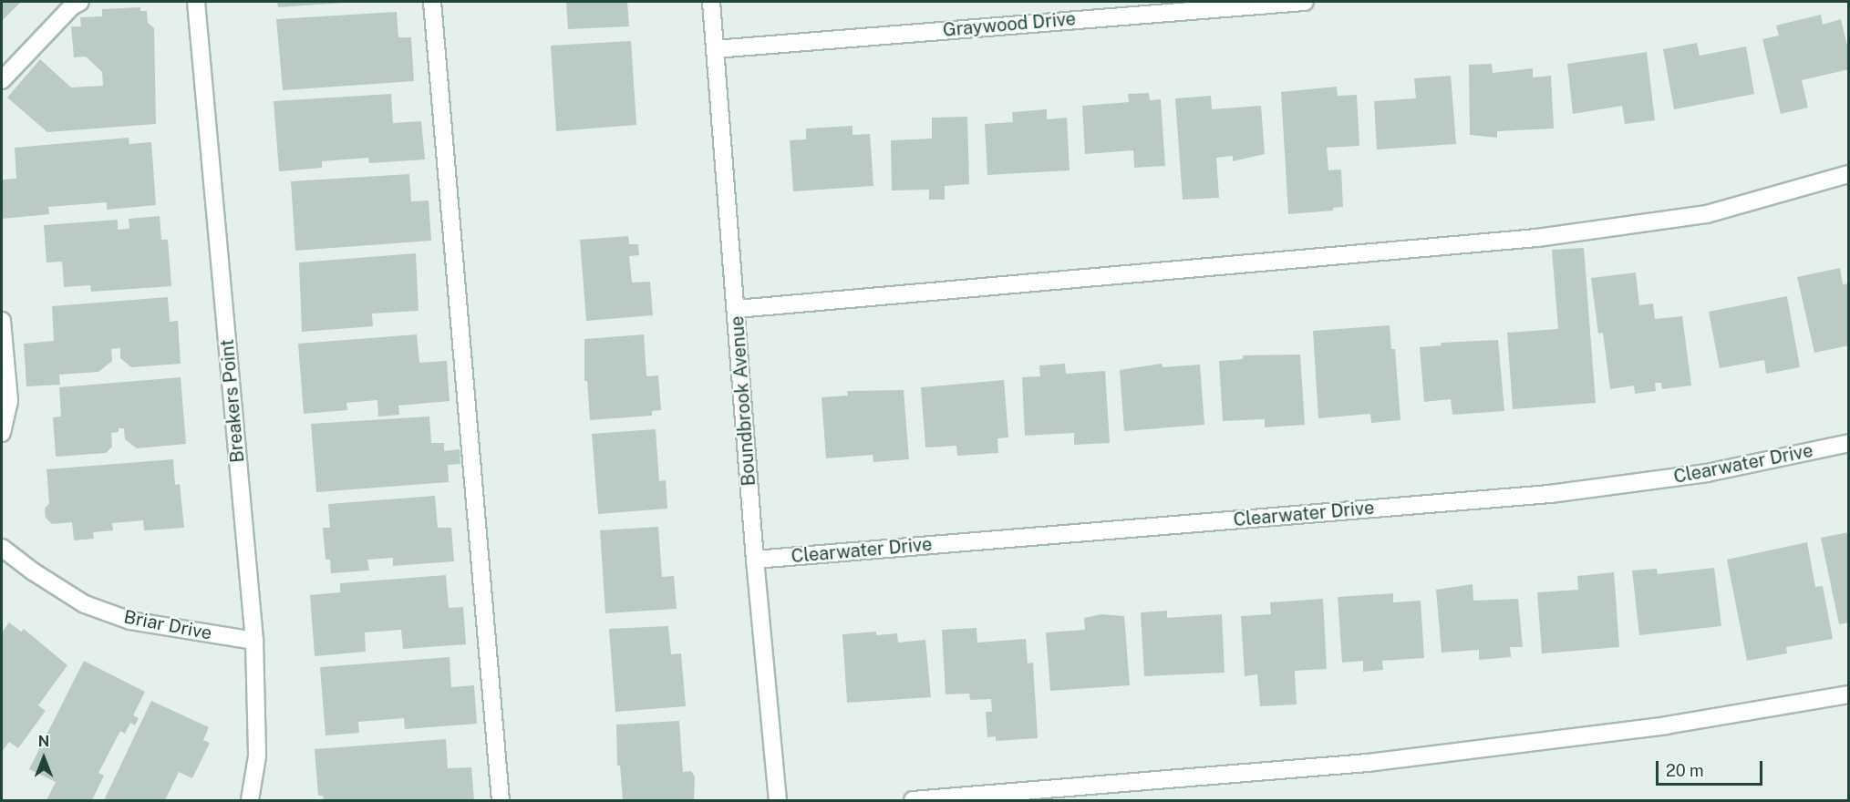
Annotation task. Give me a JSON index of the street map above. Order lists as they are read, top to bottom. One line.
{"streets":{"street":["Graywood Drive","Breakers Point","Boundbrook Avenue","Clearwater Drive","Briar Drive"]},"crossings":[["Graywood Drive","Boundbrook Avenue"],["Breakers Point","Briar Drive"],["Boundbrook Avenue","Clearwater Drive"]],"scale_bar":"20 m","north":"top"}
